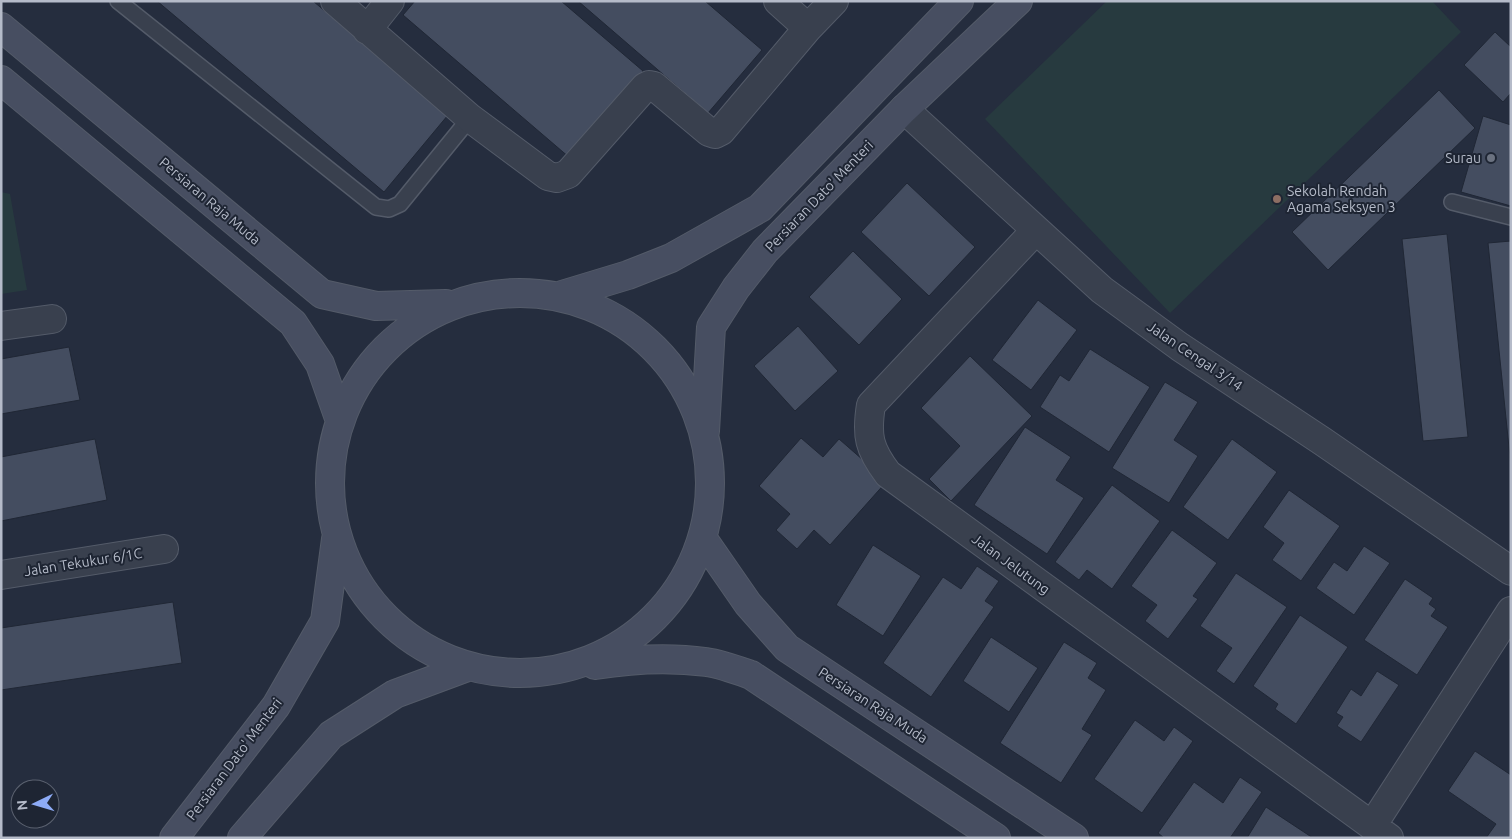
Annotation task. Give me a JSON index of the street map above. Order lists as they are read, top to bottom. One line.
{"streets":{"main road":["Persiaran Dato' Menteri","Persiaran Raja Muda"],"street":["Jalan Cengal 3/14","Jalan Tekukur 6/1C","Jalan Jelutung"]},"crossings":[["Persiaran Dato' Menteri","Jalan Cengal 3/14"],["Jalan Cengal 3/14","Jalan Jelutung"]],"places":["Surau","Sekolah Rendah Agama Seksyen 3"],"north":"left"}
